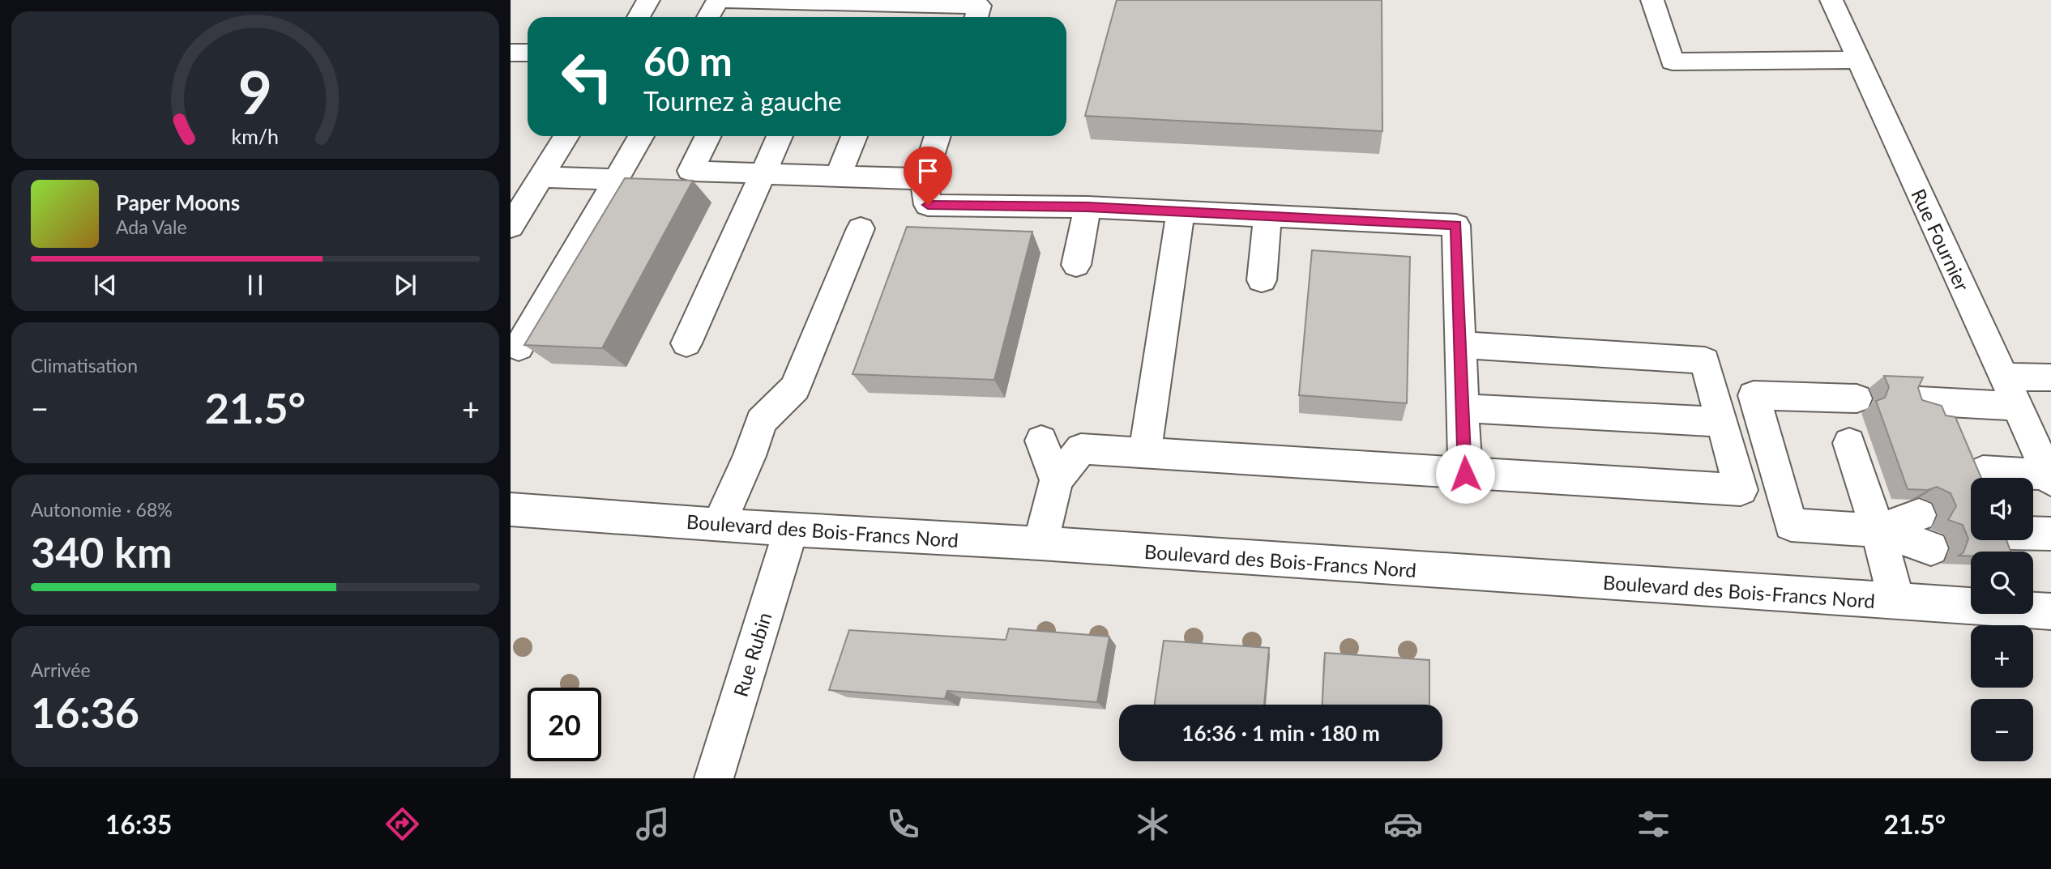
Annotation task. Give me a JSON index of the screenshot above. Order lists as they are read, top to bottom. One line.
{"streets":{"street":["Rue Fournier","Boulevard des Bois-Francs Nord","Rue Rubin"]},"crossings":[["Boulevard des Bois-Francs Nord","Rue Rubin"]],"page":{"turn":["60 m","Tournez à gauche"],"song":["Paper Moons","Ada Vale"],"tile":["Climatisation",["Autonomie · 68%","340 km"],["Arrivée","16:36"]],"heat":["−","21.5°","+"],"map_buttons":["+","−"],"limit":"20","trip":"16:36 · 1 min · 180 m","tabs":["16:35","21.5°"],"gauge":["9","km/h"]}}
